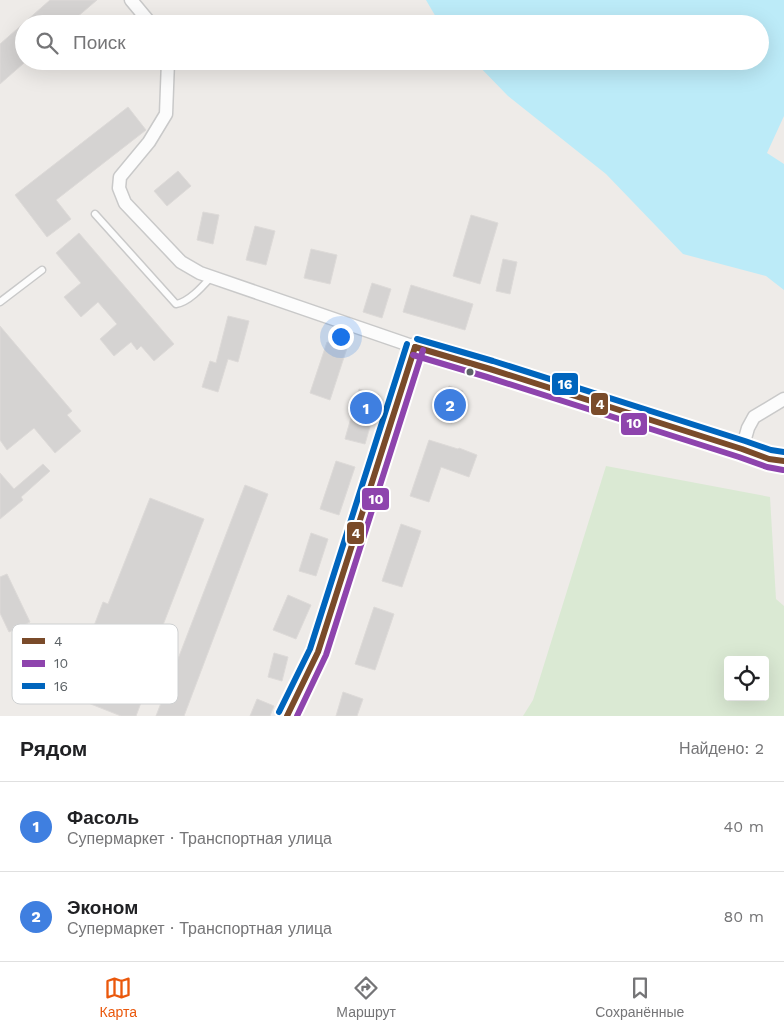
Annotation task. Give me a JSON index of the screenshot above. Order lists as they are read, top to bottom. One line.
{"lines":["transit line 16","transit line 4","transit line 10"],"legend":["4","10","16"],"page":{"search":"Поиск","pins":["2","1"],"heading":["Рядом","Найдено: 2"],"list":[{"mark":"1","name":"Фасоль","note":"Супермаркет · Транспортная улица","value":"40 m"},{"mark":"2","name":"Эконом","note":"Супермаркет · Транспортная улица","value":"80 m"}],"nav":["Карта","Маршрут","Сохранённые"]}}
